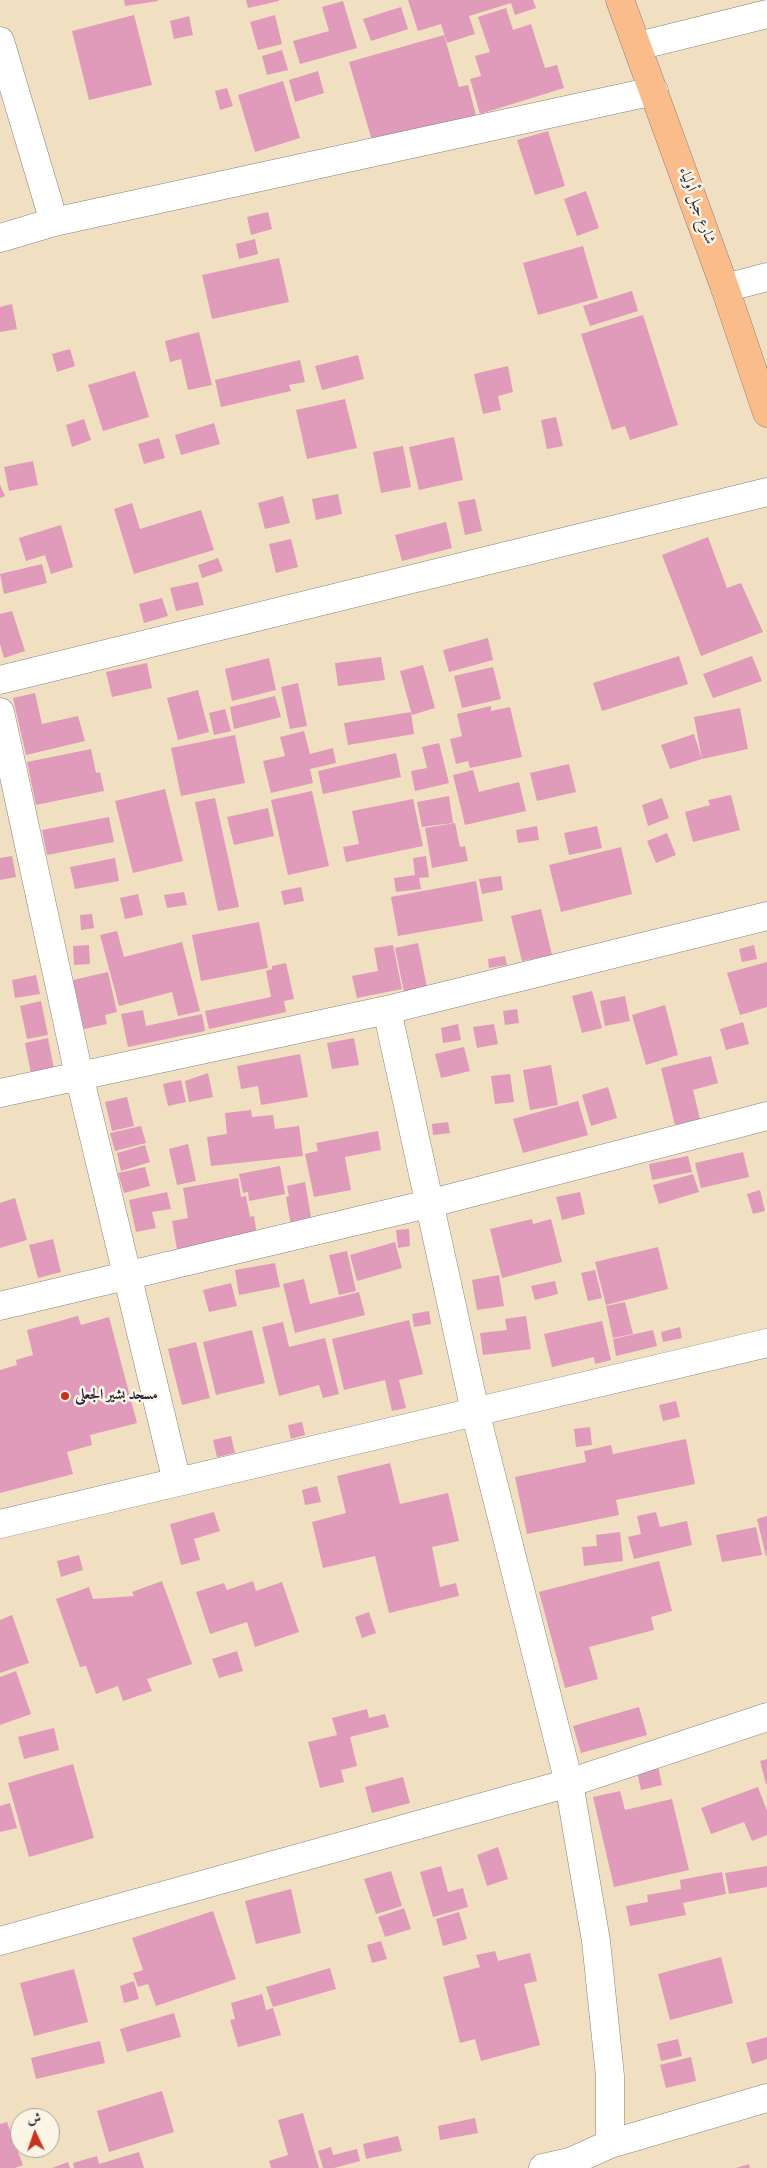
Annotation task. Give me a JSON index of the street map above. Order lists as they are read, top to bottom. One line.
{"streets":{"highway":["شارع جبل أولياء"]},"places":["مسجد بشير الجعلى"],"north":"top"}
